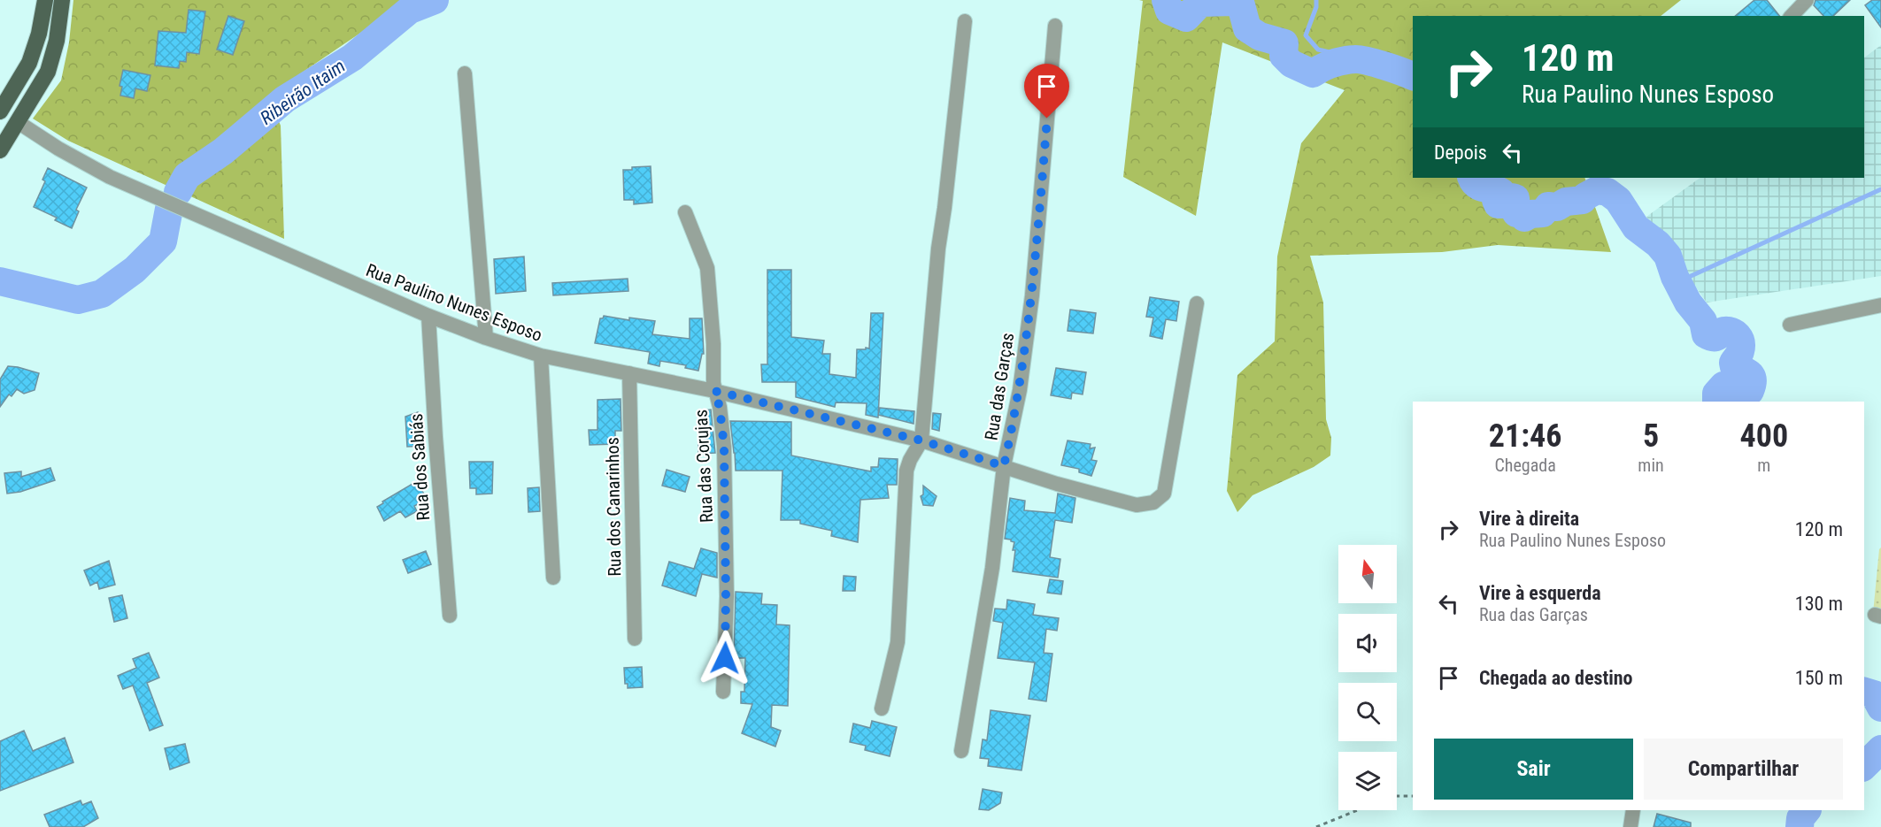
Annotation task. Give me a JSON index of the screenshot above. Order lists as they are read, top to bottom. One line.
{"streets":{"street":["Rua Paulino Nunes Esposo","Rua das Garças","Rua das Corujas","Rua dos Sabiás","Rua dos Canarinhos"]},"crossings":[["Rua Paulino Nunes Esposo","Rua das Garças"],["Rua Paulino Nunes Esposo","Rua das Corujas"],["Rua Paulino Nunes Esposo","Rua dos Sabiás"],["Rua Paulino Nunes Esposo","Rua dos Canarinhos"]],"water":["Ribeirão Itaim"],"north":"top","page":{"turn":["120 m","Rua Paulino Nunes Esposo"],"then":"Depois","eta":["21:46","Chegada","5","min","400","m"],"list":[{"name":"Vire à direita","note":"Rua Paulino Nunes Esposo","value":"120 m"},{"name":"Vire à esquerda","note":"Rua das Garças","value":"130 m"},{"name":"Chegada ao destino","value":"150 m"}],"buttons":["Sair","Compartilhar"]}}
